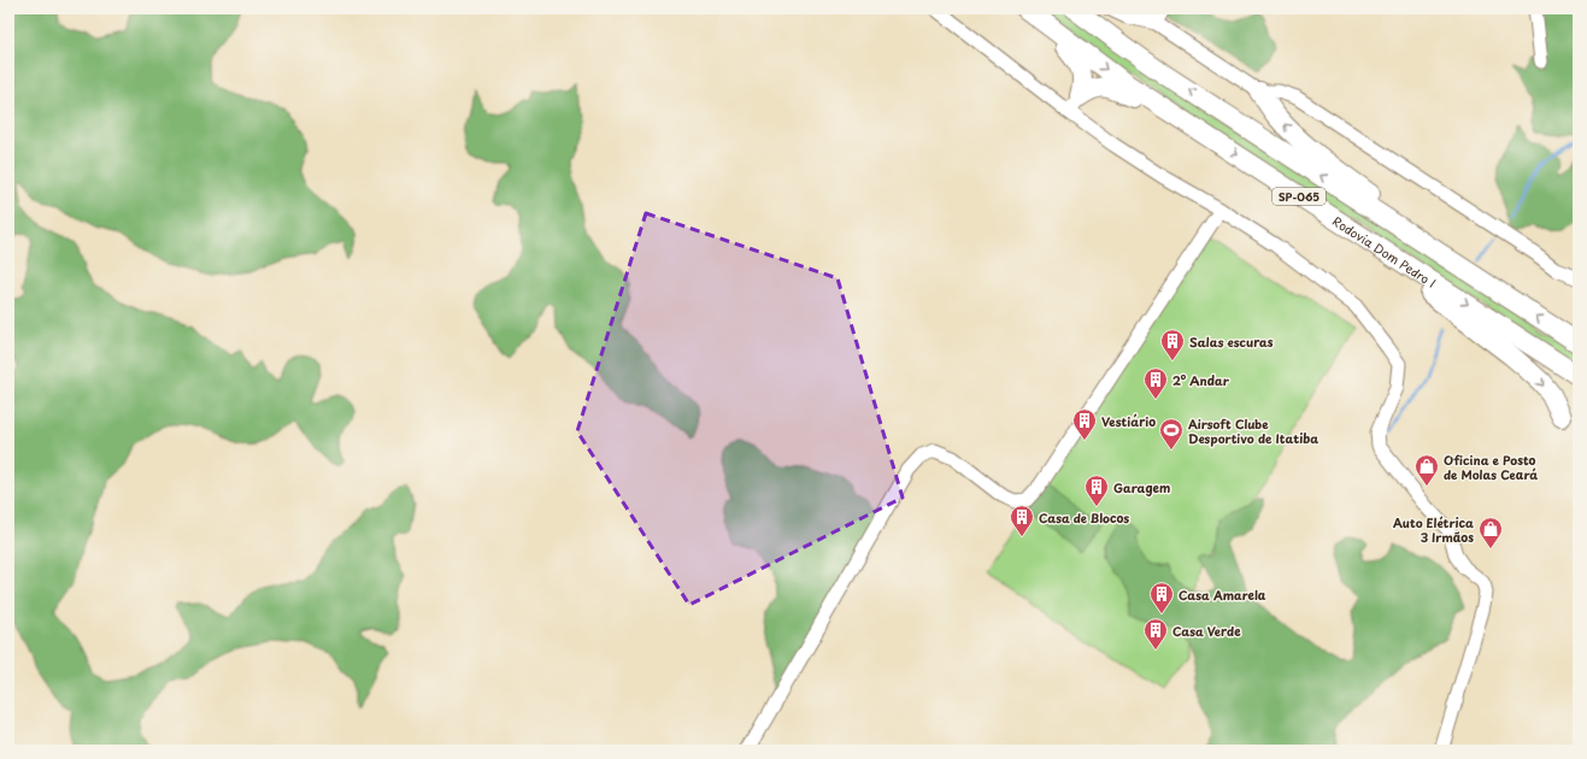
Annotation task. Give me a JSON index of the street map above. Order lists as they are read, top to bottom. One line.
{"streets":{"highway":["SP-065","Rodovia Dom Pedro I"]},"places":{"building":["Salas escuras","2º Andar","Vestiário","Garagem","Casa de Blocos","Casa Amarela","Casa Verde"],"sports":["Airsoft Clube Desportivo de Itatiba"],"shop":["Oficina e Posto de Molas Ceará","Auto Elétrica 3 Irmãos"]}}
